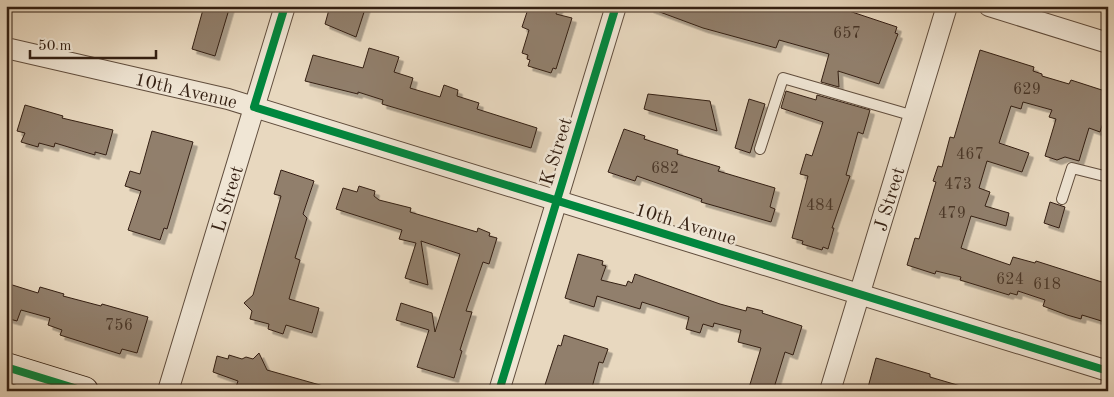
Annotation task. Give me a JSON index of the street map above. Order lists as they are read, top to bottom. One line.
{"streets":{"street":["10th Avenue","K Street","L Street","J Street"]},"crossings":[["10th Avenue","K Street"],["10th Avenue","L Street"],["10th Avenue","J Street"]],"house_numbers":["657","629","467","682","473","484","479","624","618","756"],"scale_bar":"50 m"}
